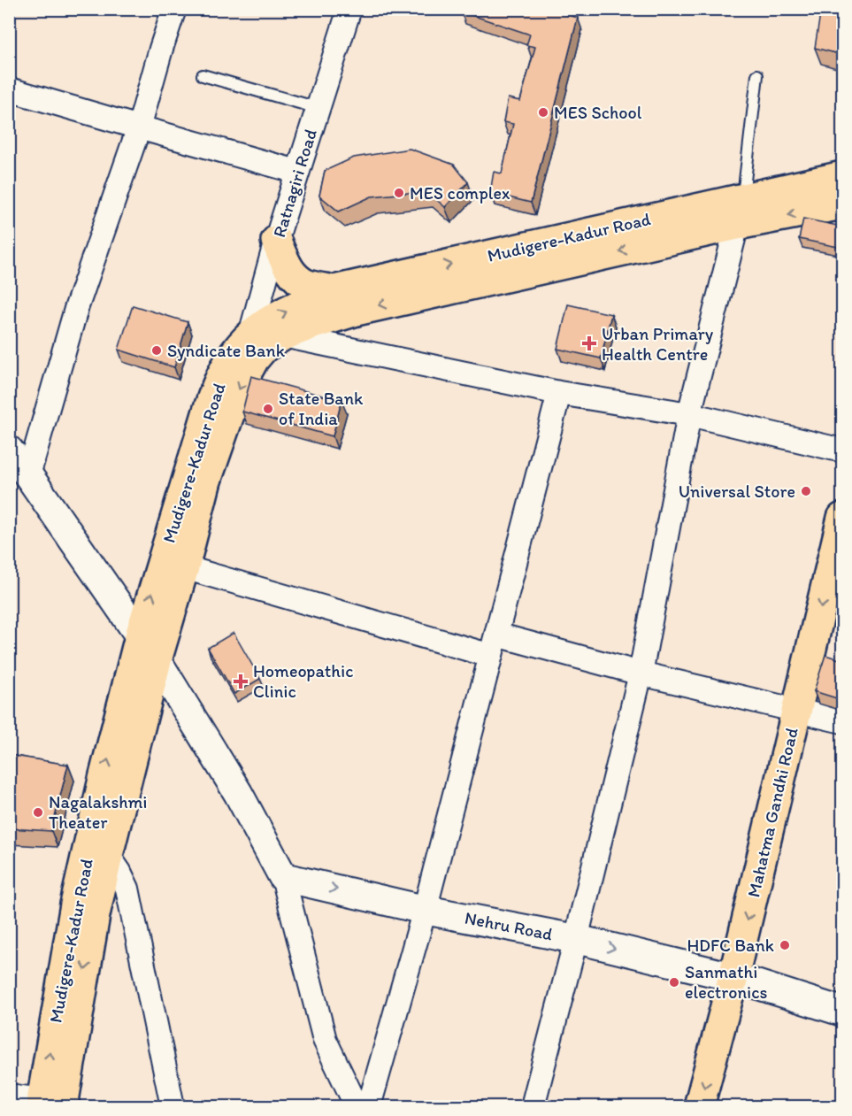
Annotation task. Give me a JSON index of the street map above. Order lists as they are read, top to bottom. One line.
{"streets":{"main road":["Mudigere-Kadur Road","Mahatma Gandhi Road"],"street":["Ratnagiri Road","Nehru Road"]},"crossings":[["Ratnagiri Road","Mudigere-Kadur Road"],["Mahatma Gandhi Road","Nehru Road"]],"one_way":["Mahatma Gandhi Road","Nehru Road"],"places":{"other":["MES School","MES complex","Syndicate Bank","State Bank of India","Universal Store","Nagalakshmi Theater","HDFC Bank","Sanmathi electronics"],"health":["Urban Primary Health Centre","Homeopathic Clinic"]}}
